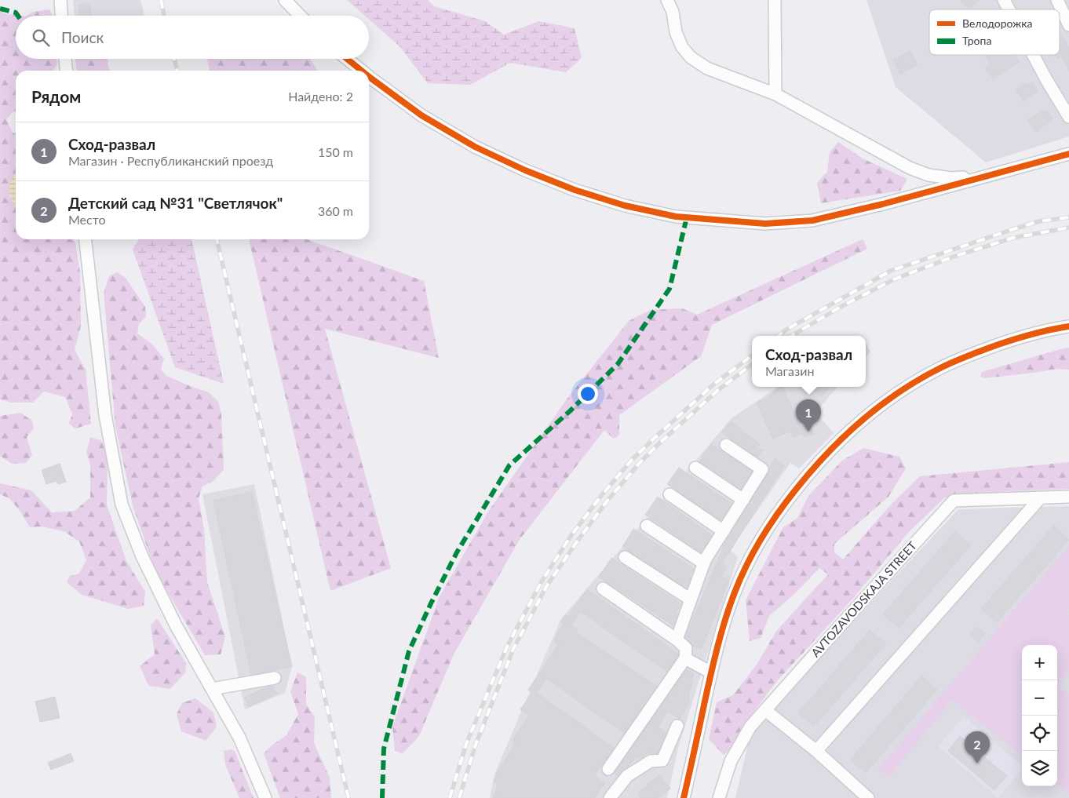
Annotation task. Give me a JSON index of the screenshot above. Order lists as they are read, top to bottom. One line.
{"streets":{"street":["AVTOZAVODSKAJA STREET"]},"legend":["Велодорожка","Тропа"],"page":{"search":"Поиск","heading":["Рядом","Найдено: 2"],"list":[{"mark":"1","name":"Сход-развал","note":"Магазин · Республиканский проезд","value":"150 m"},{"mark":"2","name":"Детский сад №31 \"Светлячок\"","note":"Место","value":"360 m"}],"popup":["Сход-развал","Магазин"],"pins":["1","2"],"map_buttons":["+","−"]}}
